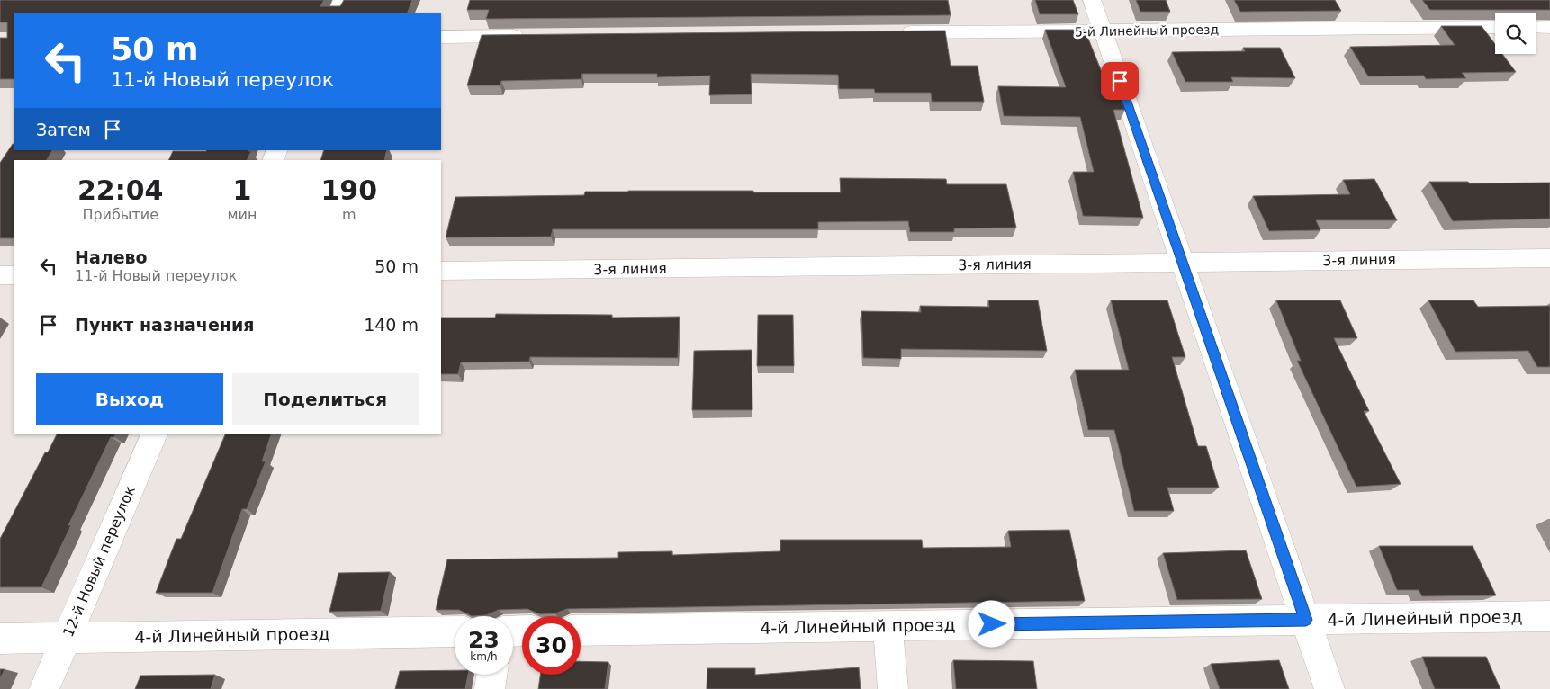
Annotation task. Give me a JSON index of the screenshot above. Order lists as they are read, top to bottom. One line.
{"streets":{"street":["5-й Линейный проезд","3-я линия","12-й Новый переулок","4-й Линейный проезд"]},"crossings":[["12-й Новый переулок","4-й Линейный проезд"]],"page":{"turn":["50 m","11-й Новый переулок"],"then":"Затем","eta":["22:04","Прибытие","1","мин","190","m"],"list":[{"name":"Налево","note":"11-й Новый переулок","value":"50 m"},{"name":"Пункт назначения","value":"140 m"}],"buttons":["Выход","Поделиться"],"speed":"23 km/h","limit":"30"}}
